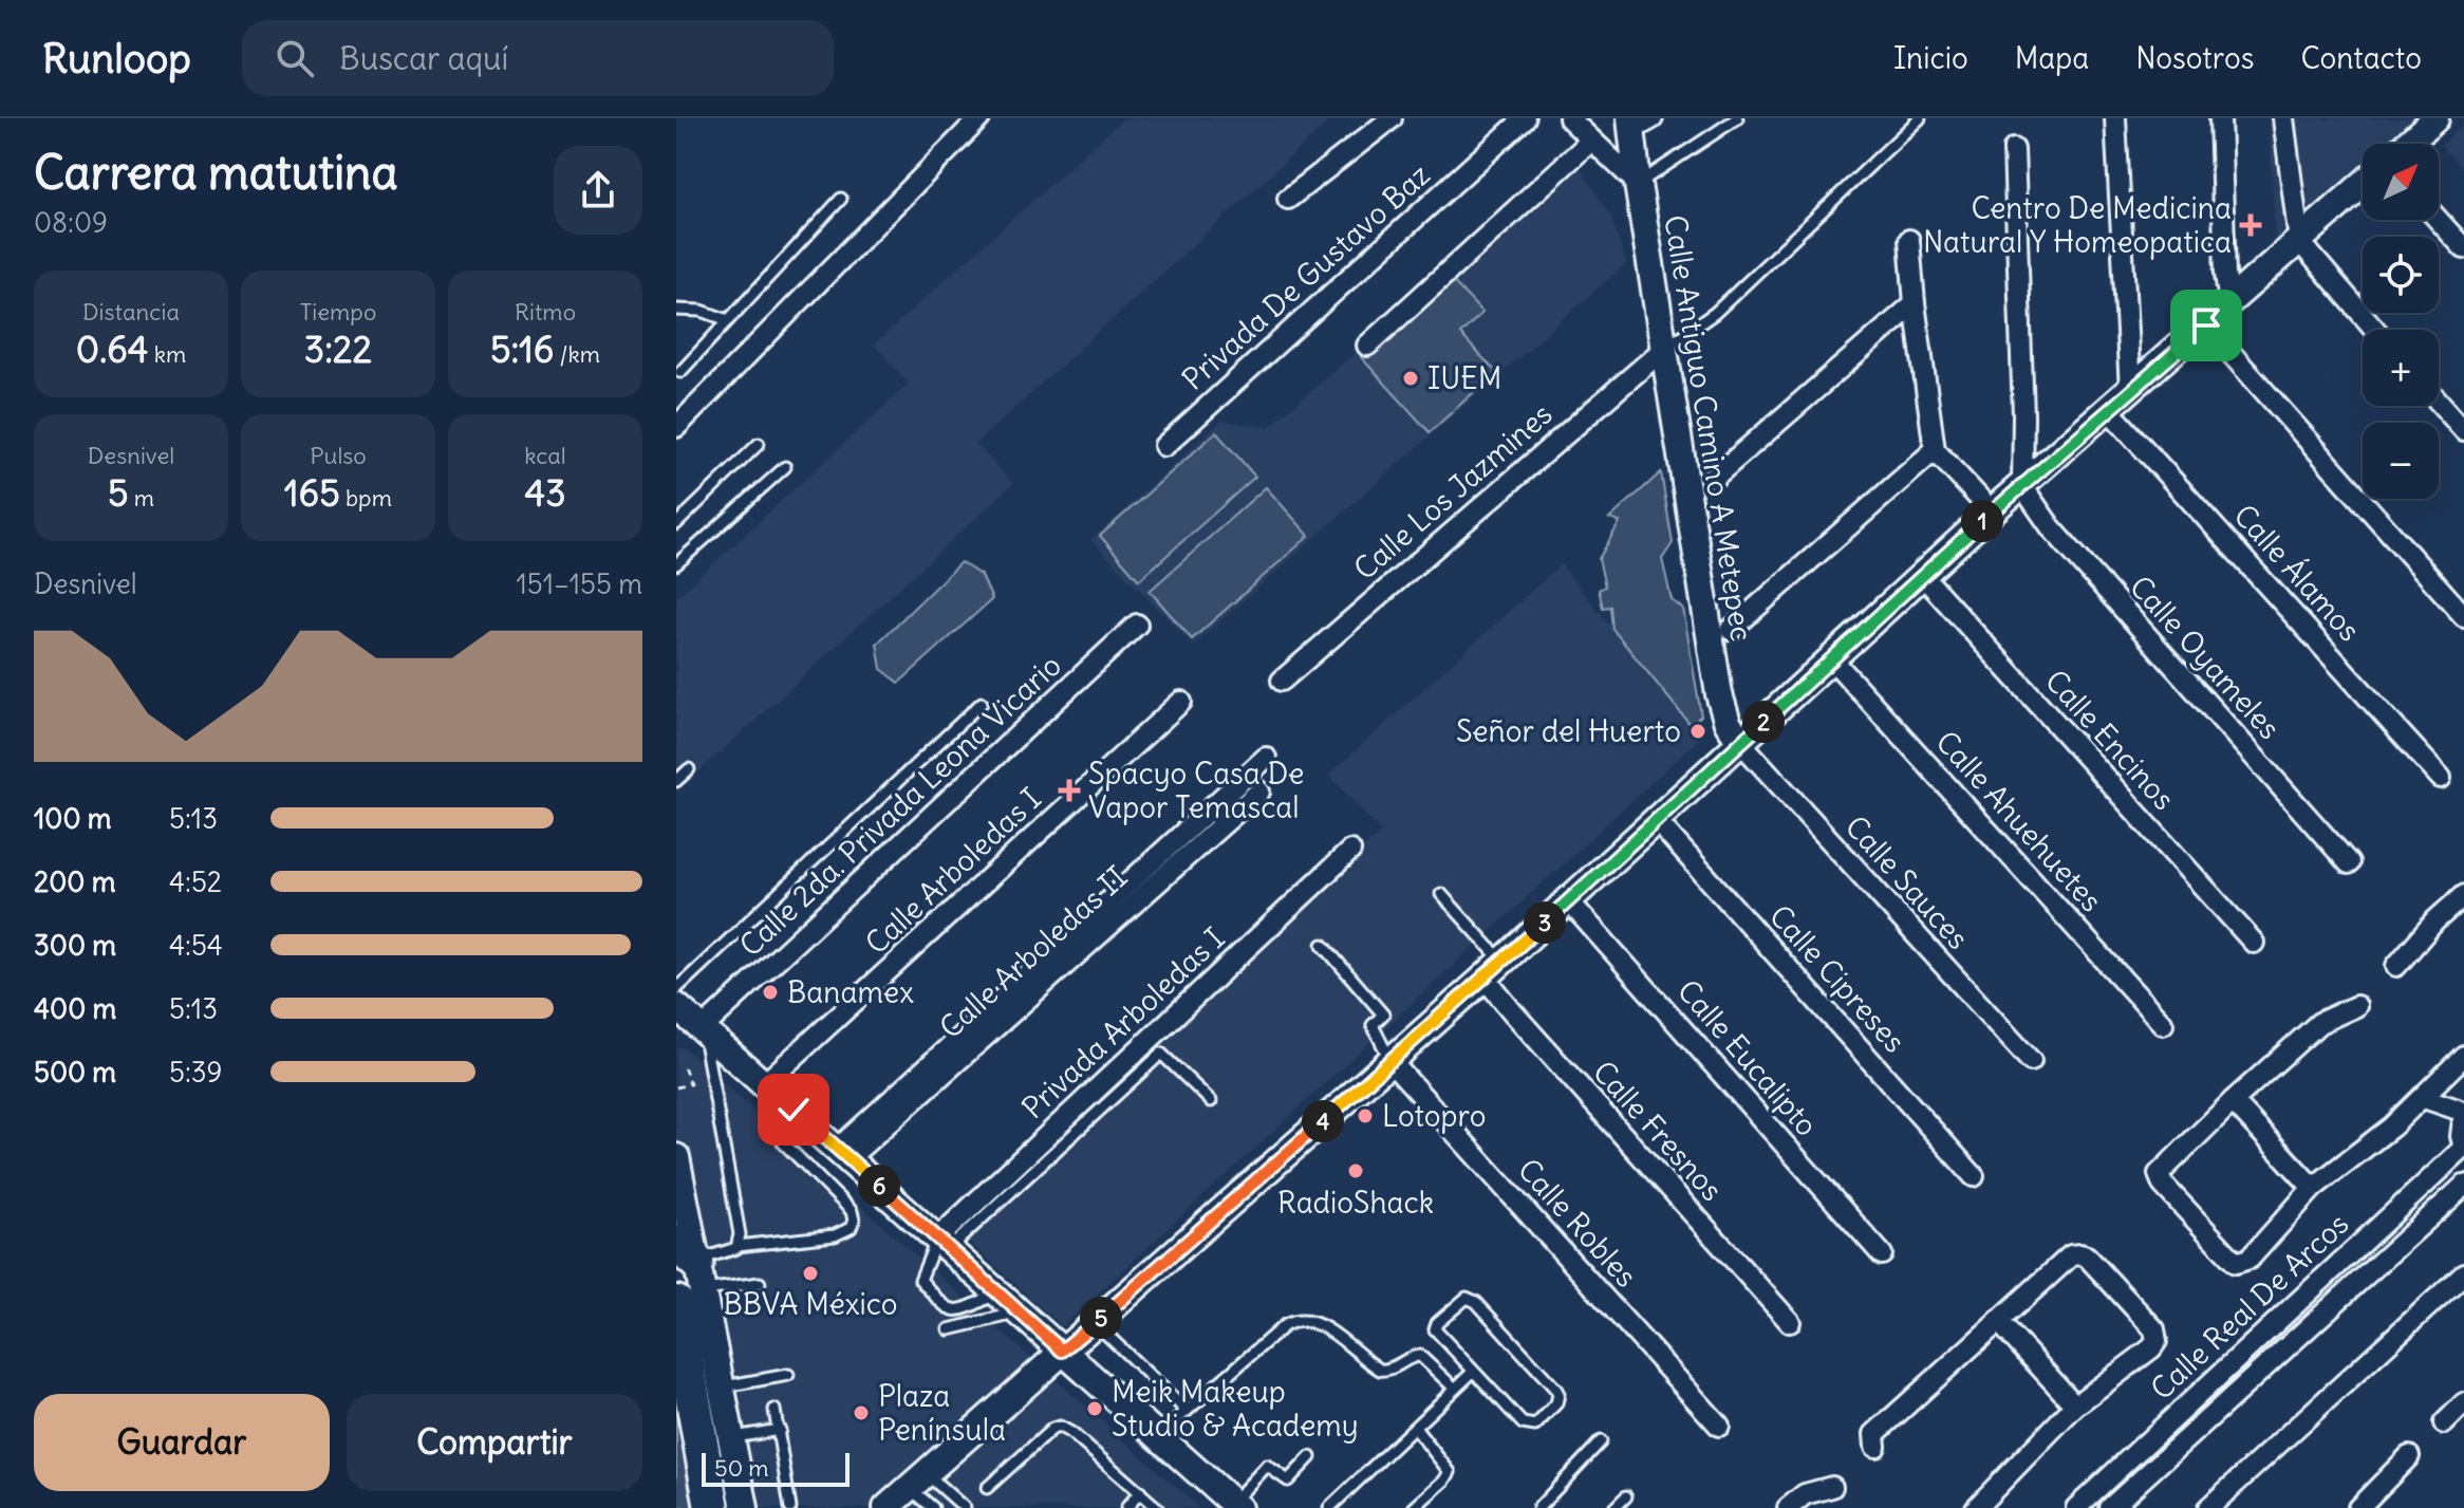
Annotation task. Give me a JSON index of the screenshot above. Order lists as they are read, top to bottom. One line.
{"streets":{"street":["Privada De Gustavo Baz","Calle Antiguo Camino A Metepec","Calle Los Jazmines","Calle Álamos","Calle Oyameles","Calle Encinos","Calle 2da. Privada Leona Vicario","Calle Ahuehuetes","Calle Arboledas I","Calle Sauces","Calle Arboledas II","Calle Cipreses","Privada Arboledas I","Calle Eucalipto","Calle Fresnos","Calle Robles","Calle Real De Arcos"]},"crossings":[["Calle Antiguo Camino A Metepec","Calle Los Jazmines"],["Calle Antiguo Camino A Metepec","Calle Sauces"]],"places":{"health":["Centro De Medicina Natural Y Homeopatica","Spacyo Casa De Vapor Temascal"],"other":["IUEM","Señor del Huerto","Banamex","Lotopro","RadioShack","BBVA México","Meik Makeup Studio & Academy","Plaza Península"]},"scale_bar":"50 m","north":"top right","page":{"header":"Runloop","search":"Buscar aquí","nav":["Inicio","Mapa","Nosotros","Contacto"],"heading":["Carrera matutina","08:09"],"map_buttons":["+","−"],"stats":[["Distancia","0.64 km"],["Tiempo","3:22"],["Ritmo","5:16 /km"],["Desnivel","5 m"],["Pulso","165 bpm"],["kcal","43"]],"pins":["1","2","3","4","6","5"],"chart":["Desnivel","151–155 m"],"list":[{"name":"100 m","note":"5:13"},{"name":"200 m","note":"4:52"},{"name":"300 m","note":"4:54"},{"name":"400 m","note":"5:13"},{"name":"500 m","note":"5:39"}],"buttons":["Guardar","Compartir"],"scale":"50 m"}}
